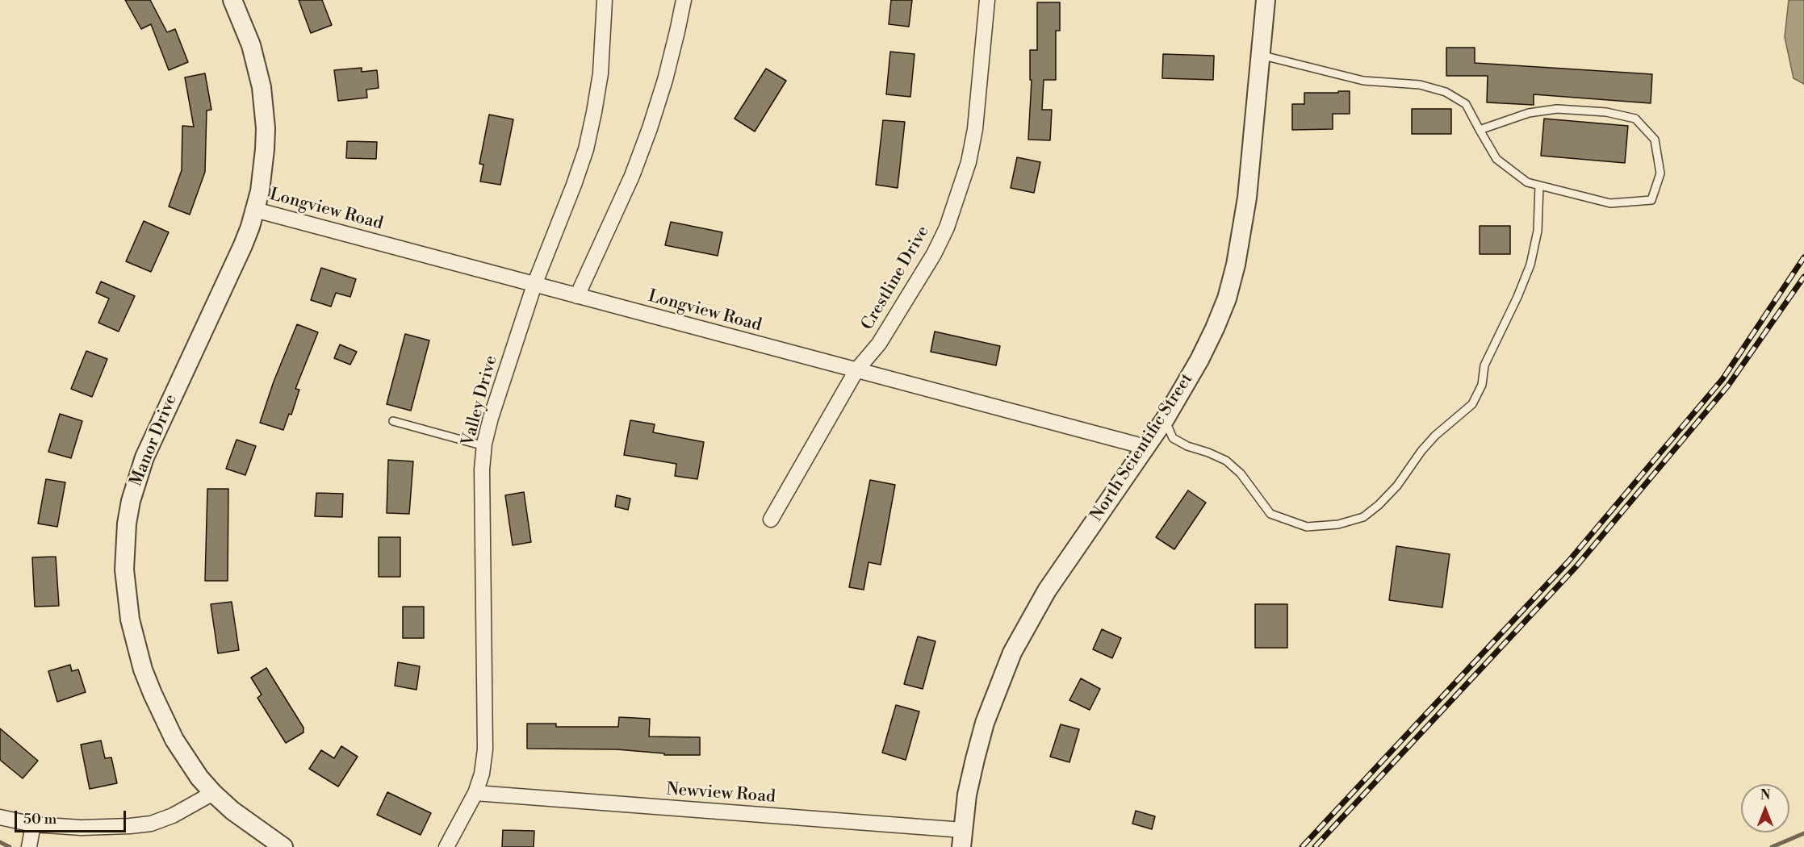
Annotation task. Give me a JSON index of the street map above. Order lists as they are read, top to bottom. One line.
{"streets":{"street":["Longview Road","Crestline Drive","Valley Drive","Manor Drive","North Scientific Street","Newview Road"]},"crossings":[["Longview Road","Crestline Drive"],["Longview Road","Valley Drive"],["Longview Road","Manor Drive"],["Longview Road","North Scientific Street"],["Valley Drive","Newview Road"],["North Scientific Street","Newview Road"]],"scale_bar":"50 m","north":"top"}
